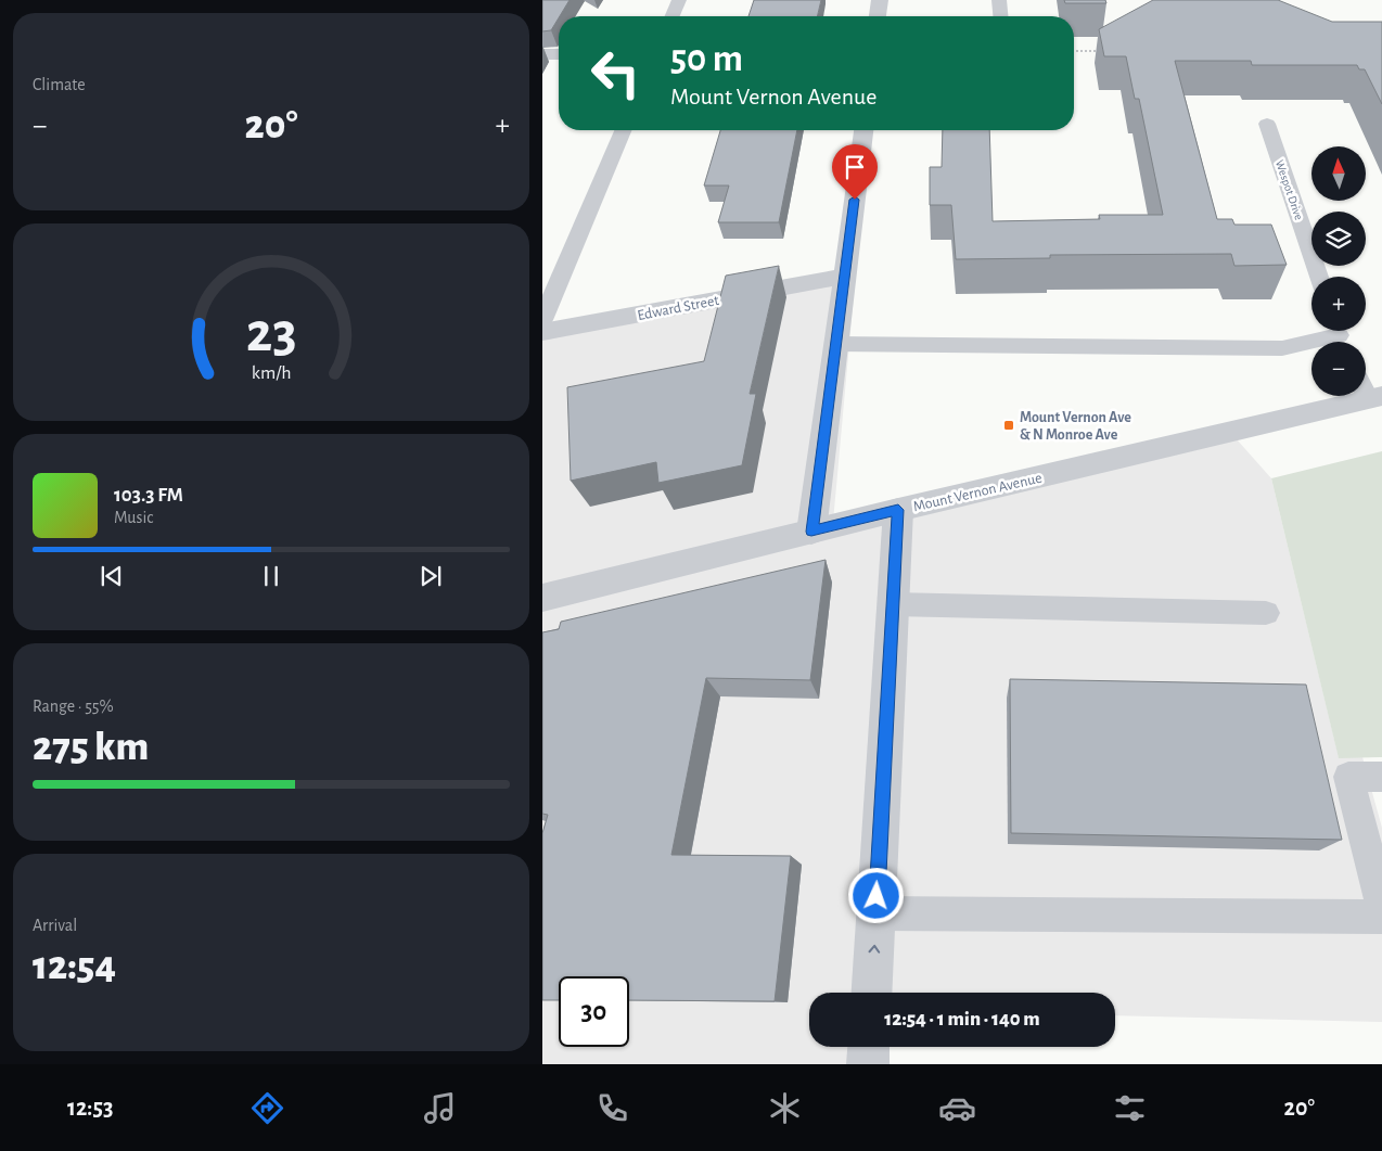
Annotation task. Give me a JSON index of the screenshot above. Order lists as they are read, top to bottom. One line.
{"streets":{"street":["Edward Street","Mount Vernon Avenue"],"lane":["Wespot Drive"]},"places":{"transit":["Mount Vernon Ave & N Monroe Ave"]},"north":"top","page":{"tile":["Climate",["Range · 55%","275 km"],["Arrival","12:54"]],"turn":["50 m","Mount Vernon Avenue"],"heat":["−","20°","+"],"map_buttons":["+","−"],"song":["103.3 FM","Music"],"limit":"30","trip":"12:54 · 1 min · 140 m","tabs":["12:53","20°"],"gauge":["23","km/h"]}}
